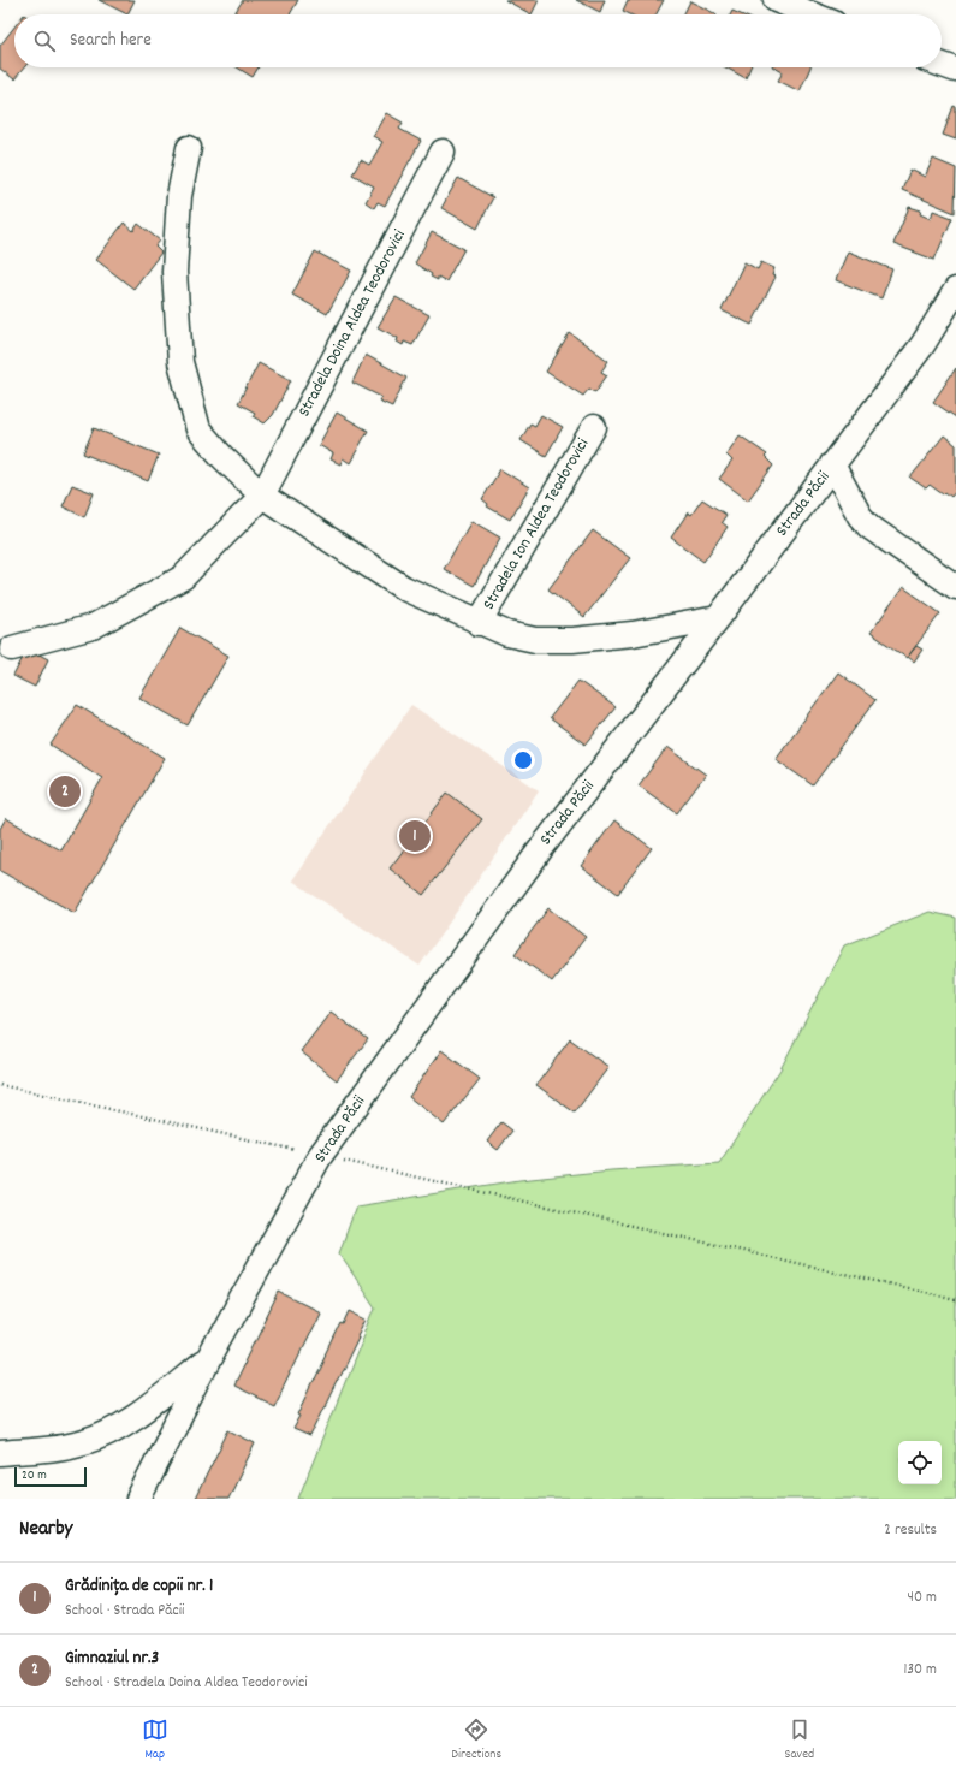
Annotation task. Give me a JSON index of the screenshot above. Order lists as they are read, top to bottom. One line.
{"streets":{"street":["Stradela Doina Aldea Teodorovici","Strada Păcii","Stradela Ion Aldea Teodorovici"]},"scale_bar":"20 m","page":{"search":"Search here","pins":["2","1"],"scale":"20 m","heading":["Nearby","2 results"],"list":[{"mark":"1","name":"Grădinița de copii nr. 1","note":"School · Strada Păcii","value":"40 m"},{"mark":"2","name":"Gimnaziul nr.3","note":"School · Stradela Doina Aldea Teodorovici","value":"130 m"}],"nav":["Map","Directions","Saved"]}}
